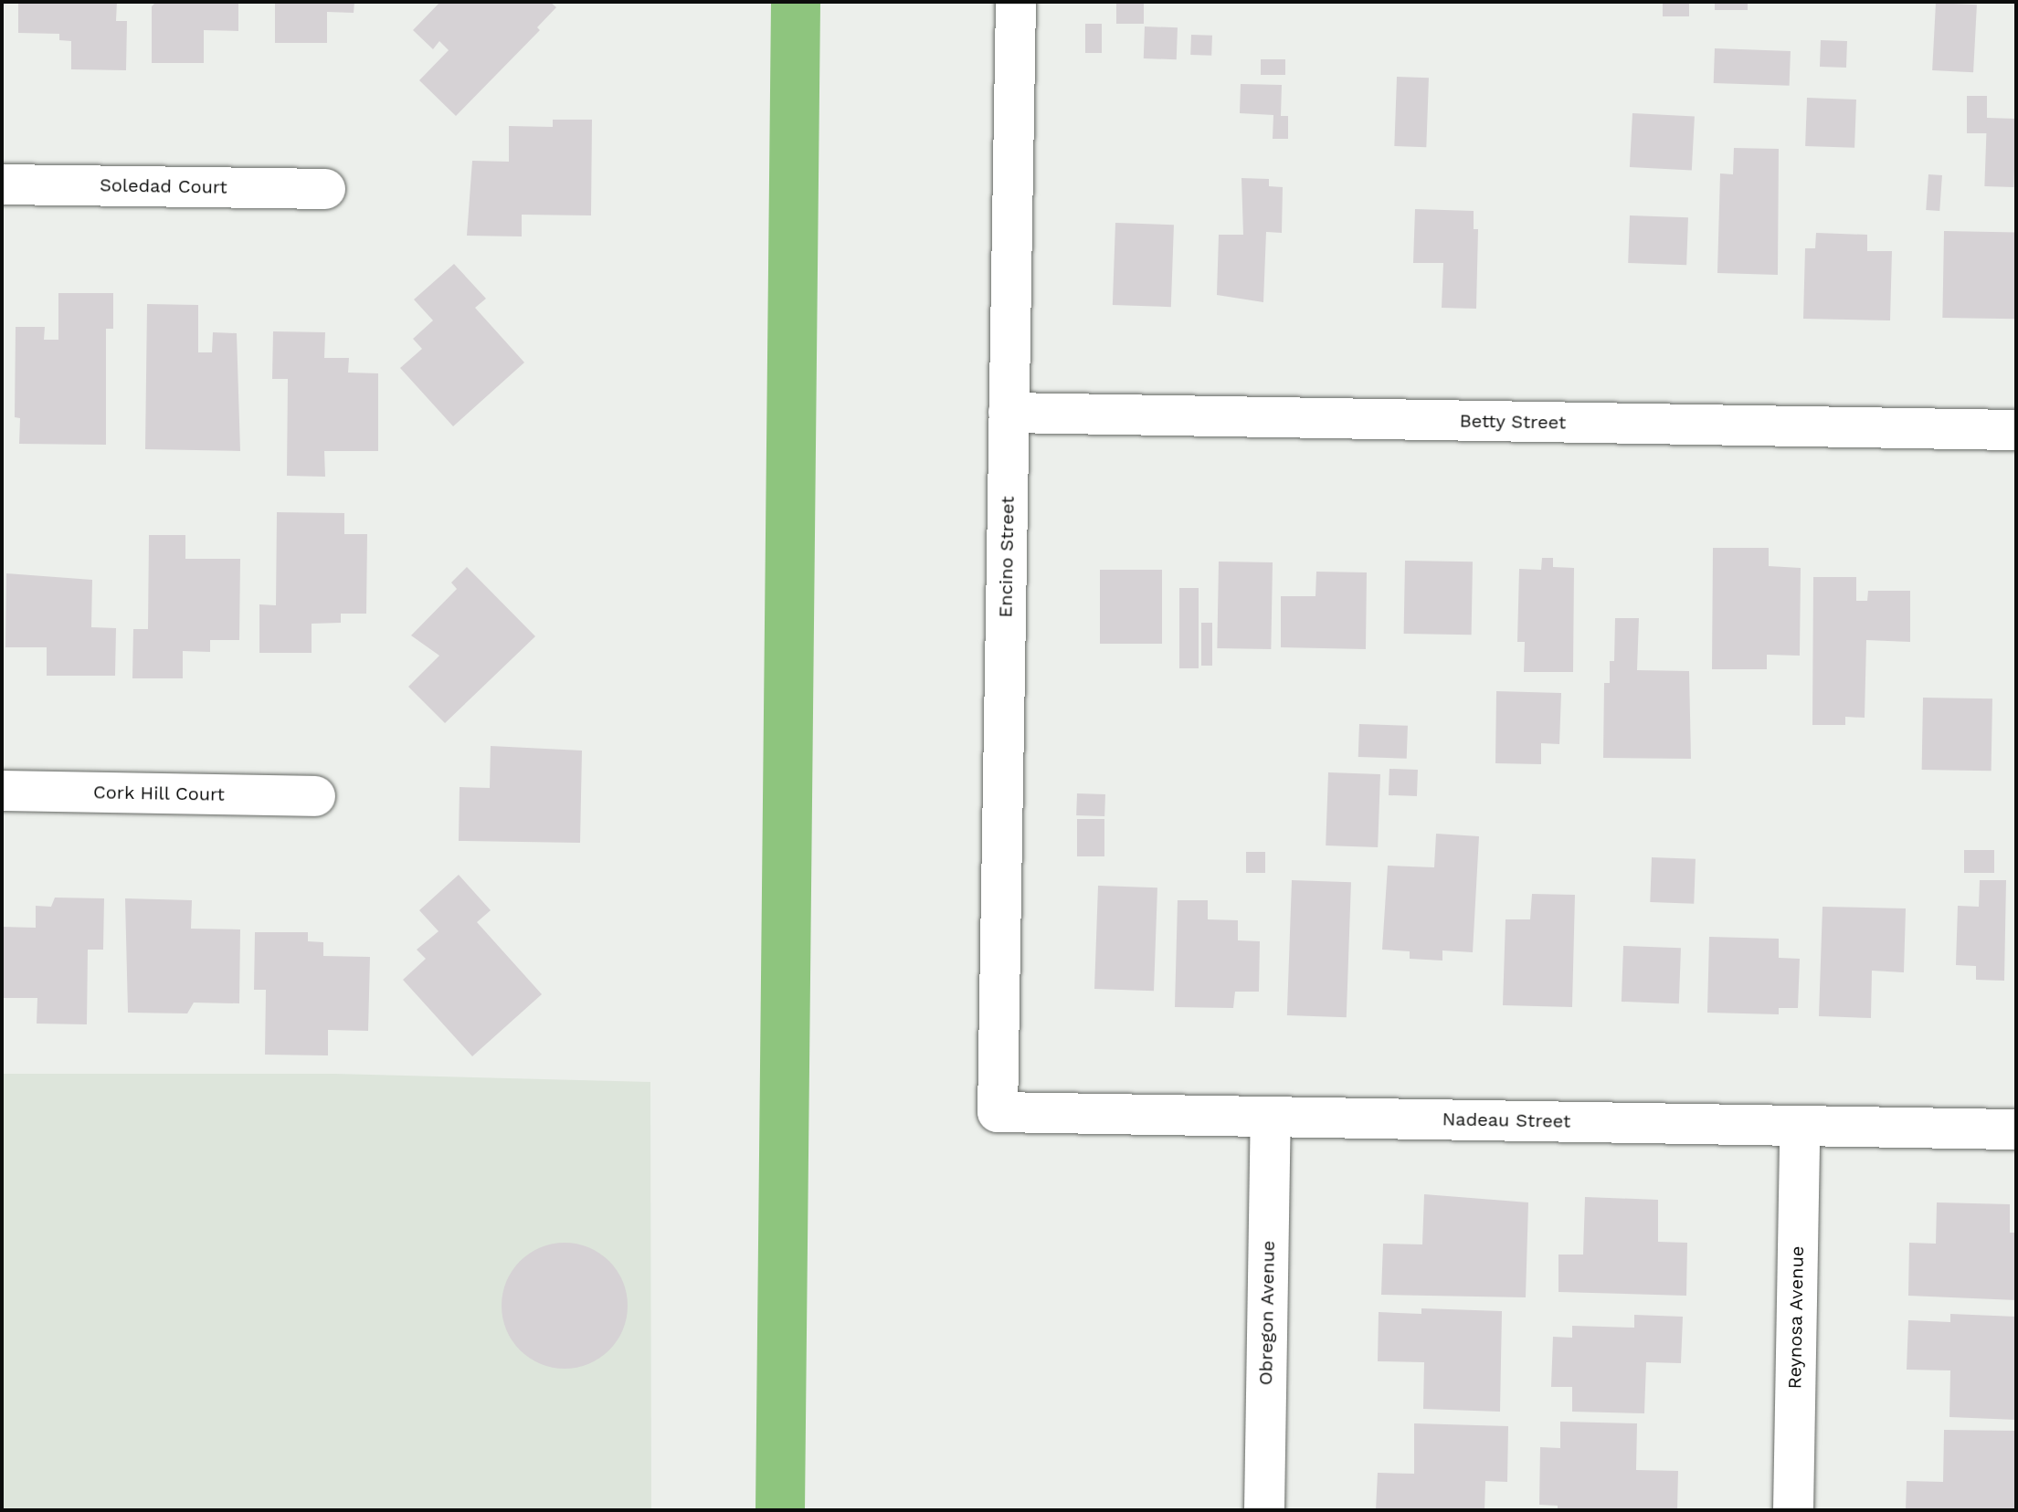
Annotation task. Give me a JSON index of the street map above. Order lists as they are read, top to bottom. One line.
{"streets":{"street":["Soledad Court","Betty Street","Encino Street","Cork Hill Court","Nadeau Street","Obregon Avenue","Reynosa Avenue"]},"crossings":[["Betty Street","Encino Street"],["Encino Street","Nadeau Street"],["Nadeau Street","Obregon Avenue"],["Nadeau Street","Reynosa Avenue"]]}
